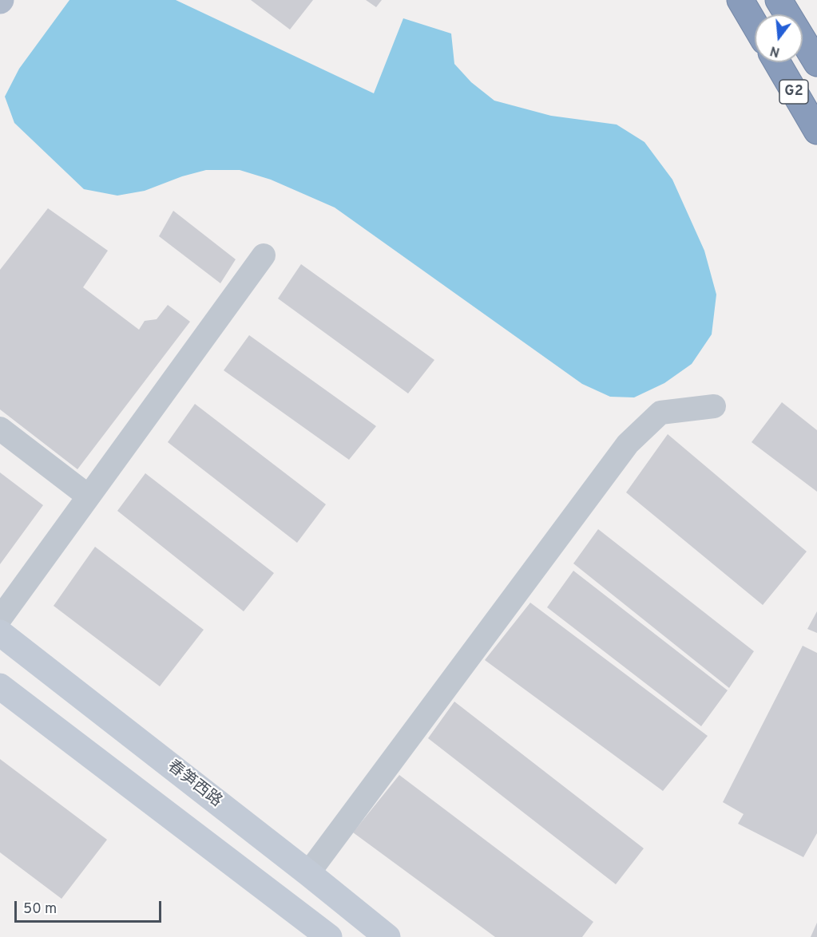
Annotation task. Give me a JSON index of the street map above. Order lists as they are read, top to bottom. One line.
{"streets":{"highway":["G2"],"main road":["春笋西路"]},"scale_bar":"50 m","north":"bottom"}
